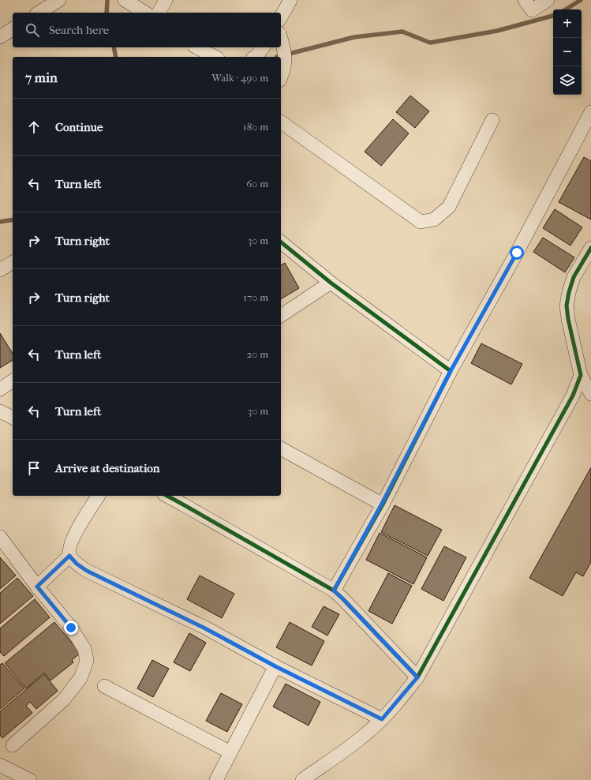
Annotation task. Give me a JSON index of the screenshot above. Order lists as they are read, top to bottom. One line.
{"page":{"map_buttons":["+","−"],"search":"Search here","heading":["7 min","Walk · 490 m"],"list":[["Continue","180 m"],["Turn left","60 m"],["Turn right","30 m"],["Turn right","170 m"],["Turn left","20 m"],["Turn left","30 m"],"Arrive at destination"]}}
